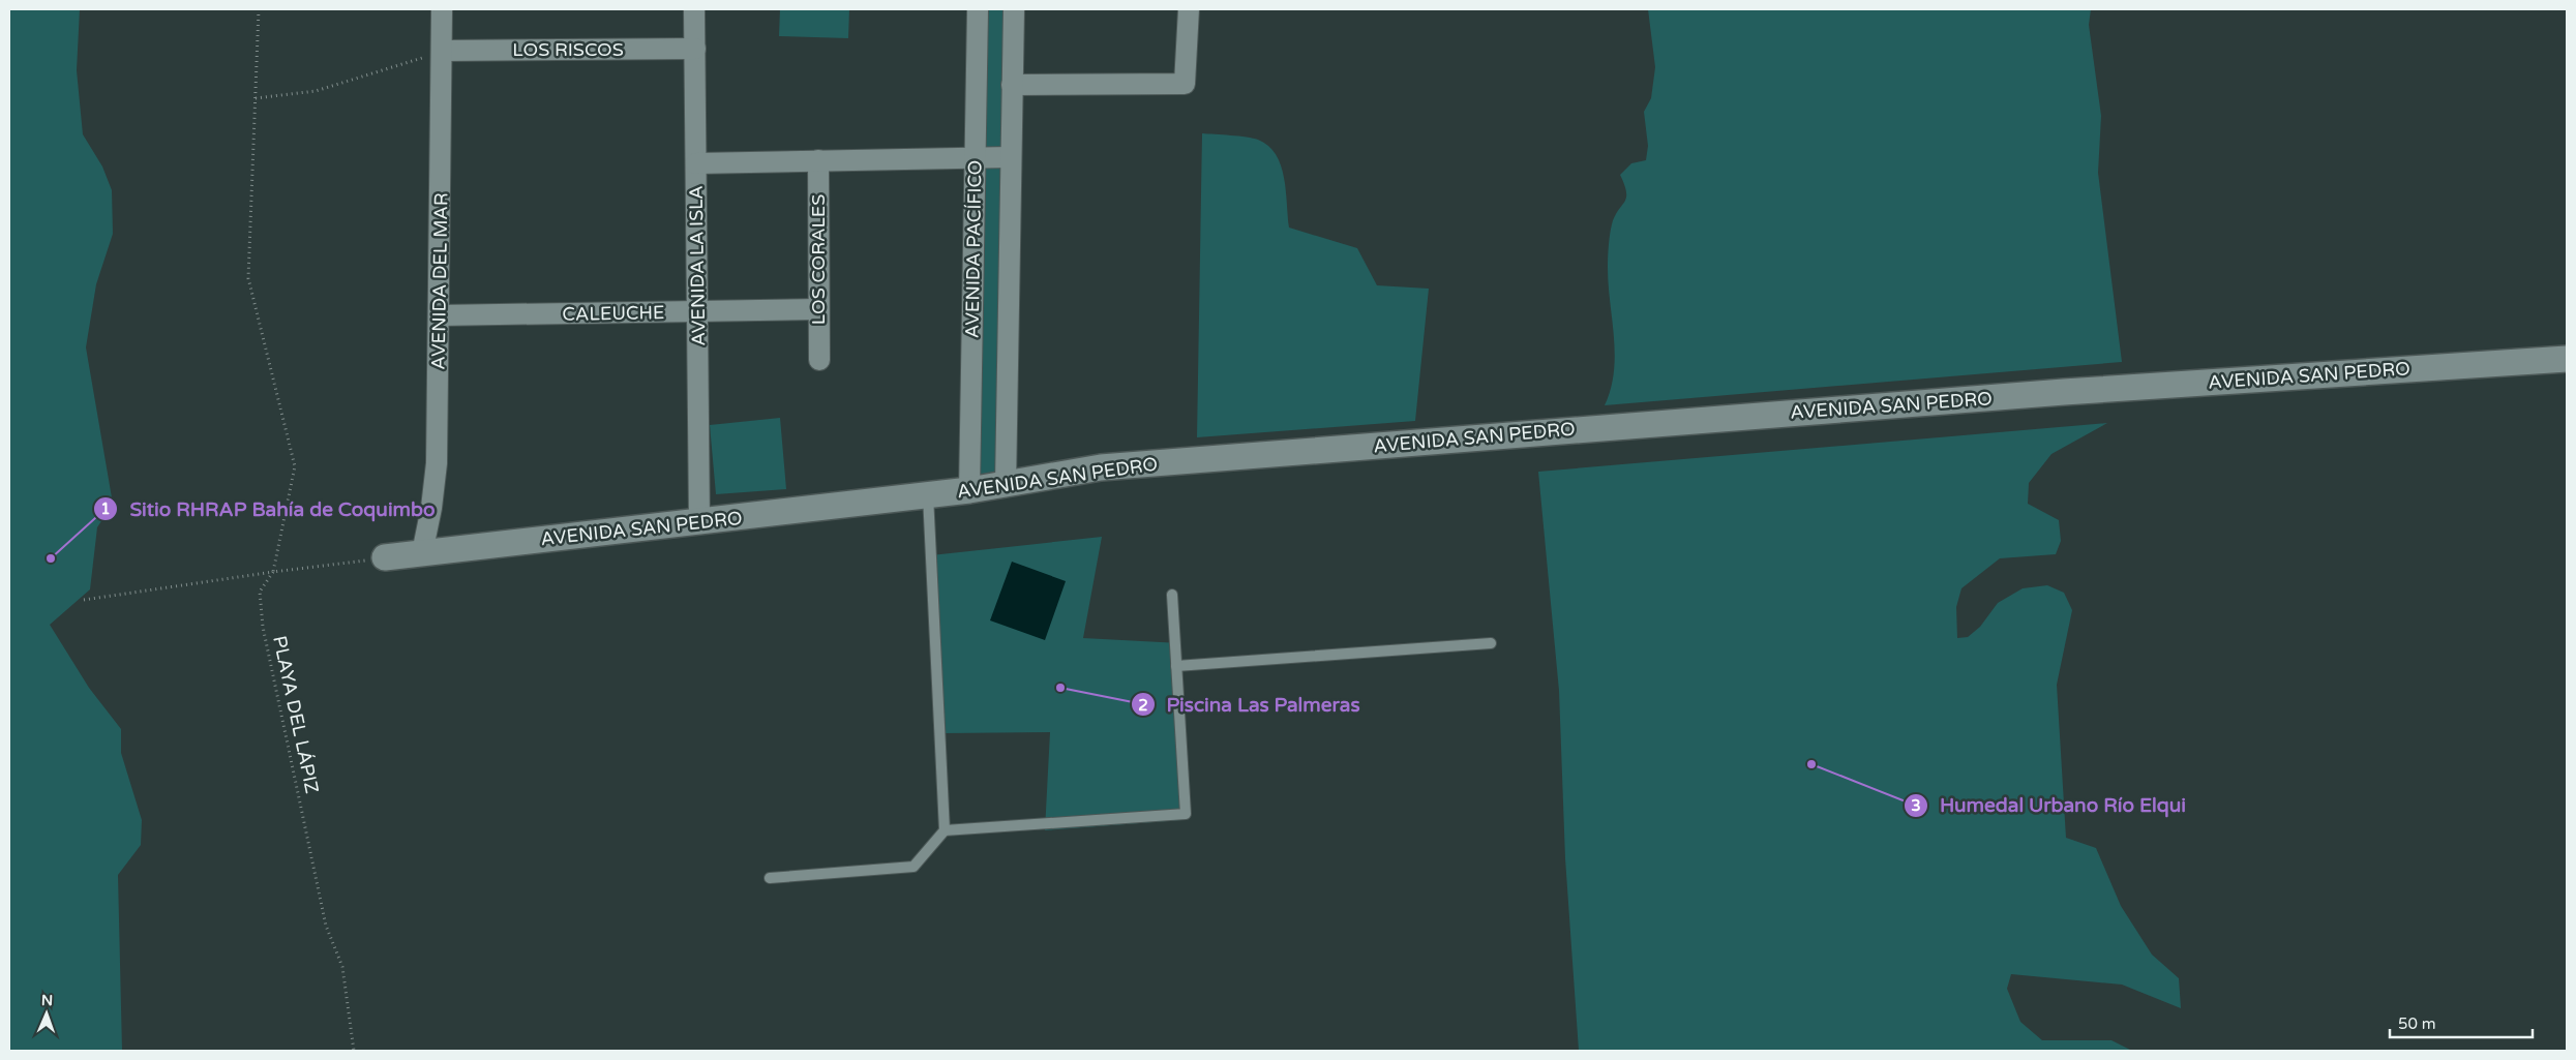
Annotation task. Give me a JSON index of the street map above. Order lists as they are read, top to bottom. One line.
{"streets":{"street":["LOS RISCOS","AVENIDA PACÍFICO","LOS CORALES","AVENIDA LA ISLA","AVENIDA DEL MAR","CALEUCHE","AVENIDA SAN PEDRO"],"path":["PLAYA DEL LÁPIZ"]},"crossings":[["LOS RISCOS","AVENIDA LA ISLA"],["LOS RISCOS","AVENIDA DEL MAR"],["AVENIDA PACÍFICO","AVENIDA SAN PEDRO"],["LOS CORALES","CALEUCHE"],["AVENIDA LA ISLA","CALEUCHE"],["AVENIDA LA ISLA","AVENIDA SAN PEDRO"],["AVENIDA DEL MAR","CALEUCHE"],["AVENIDA DEL MAR","AVENIDA SAN PEDRO"]],"places":["Sitio RHRAP Bahía de Coquimbo","Piscina Las Palmeras","Humedal Urbano Río Elqui"],"scale_bar":"50 m","north":"top"}
